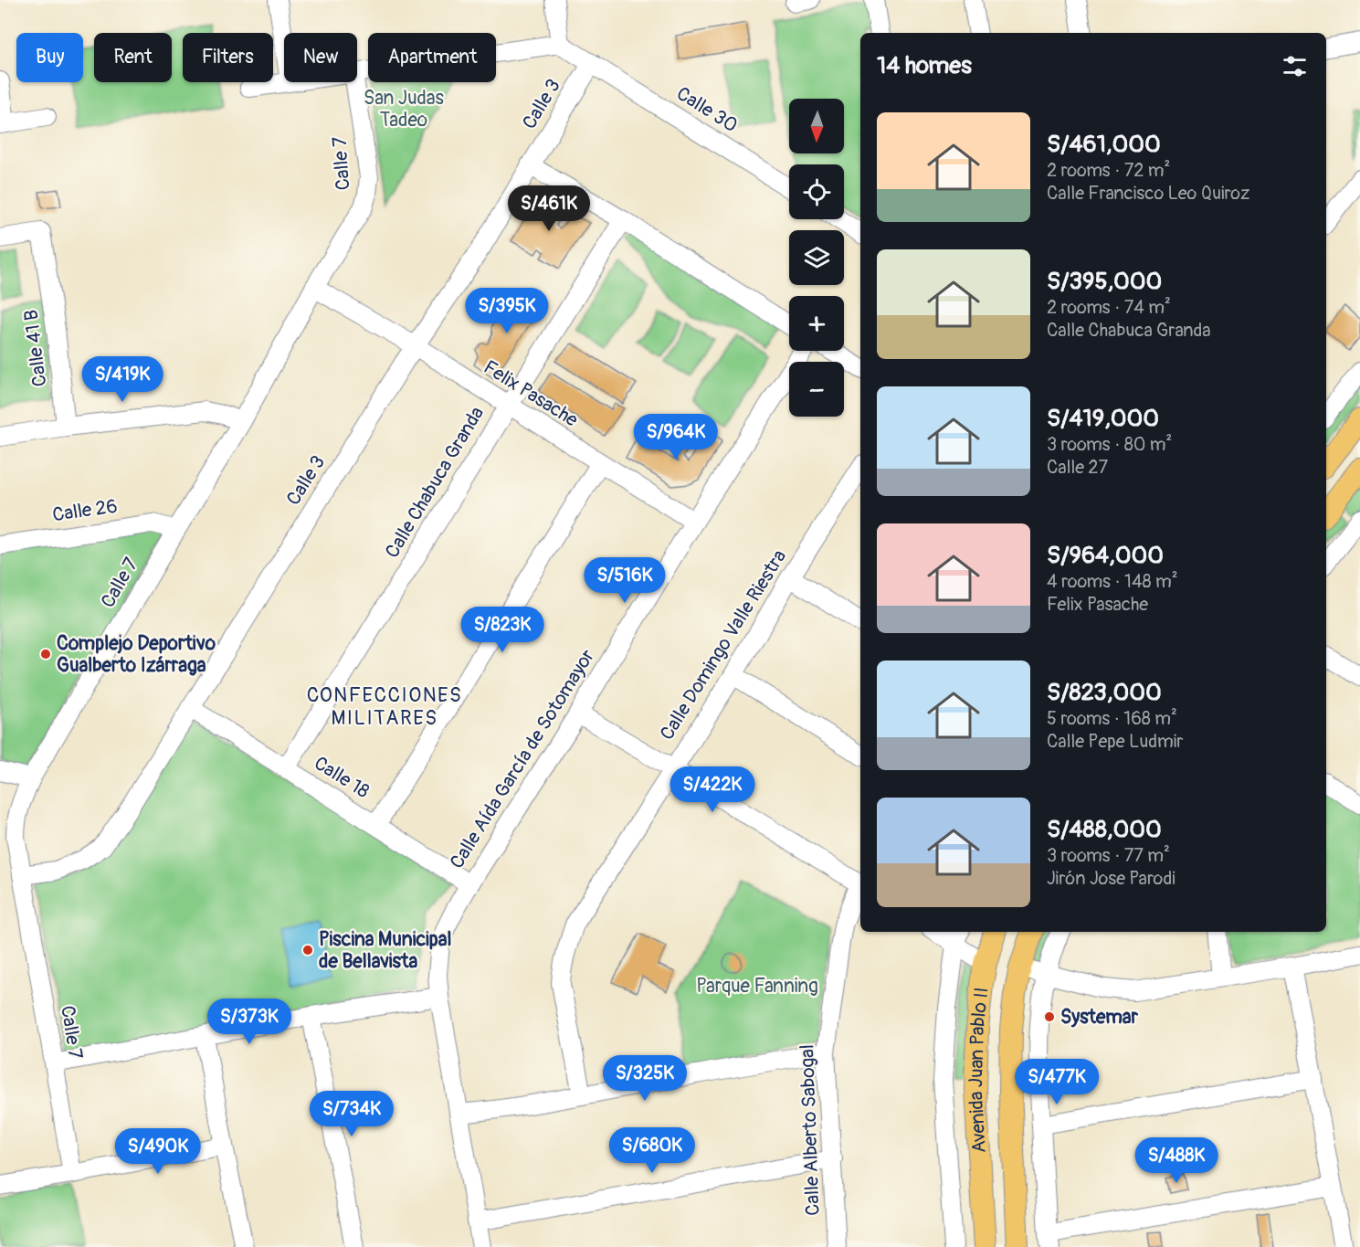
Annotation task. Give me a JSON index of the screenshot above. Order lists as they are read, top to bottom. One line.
{"streets":{"main road":["Avenida Juan Pablo II"],"street":["Calle 3","Calle 30","Calle 7","Calle 41 B","Felix Pasache","Calle Chabuca Granda","Calle 26","Calle Domingo Valle Riestra","Calle Aída García de Sotomayor","Calle 18","Calle Alberto Sabogal"]},"crossings":[["Calle 3","Calle 30"],["Calle 3","Calle 7"],["Calle 3","Felix Pasache"],["Calle 3","Calle 18"],["Calle 7","Felix Pasache"],["Calle 7","Calle 26"],["Felix Pasache","Calle Chabuca Granda"],["Felix Pasache","Calle Aída García de Sotomayor"],["Calle Chabuca Granda","Calle 18"],["Calle Aída García de Sotomayor","Calle 18"]],"districts":["CONFECCIONES MILITARES"],"parks":["San Judas Tadeo","Parque Fanning"],"places":["Complejo Deportivo Gualberto Izárraga","Piscina Municipal de Bellavista","Systemar"],"north":"bottom","page":{"chip":["Buy","Rent","Filters","New","Apartment"],"heading":"14 homes","map_buttons":["+","−"],"list":[{"name":"S/461,000","note":"2 rooms · 72 m² · Calle Francisco Leo Quiroz"},{"name":"S/395,000","note":"2 rooms · 74 m² · Calle Chabuca Granda"},{"name":"S/419,000","note":"3 rooms · 80 m² · Calle 27"},{"name":"S/964,000","note":"4 rooms · 148 m² · Felix Pasache"},{"name":"S/823,000","note":"5 rooms · 168 m² · Calle Pepe Ludmir"},{"name":"S/488,000","note":"3 rooms · 77 m² · Jirón Jose Parodi"}],"price":["S/461K","S/395K","S/419K","S/964K","S/516K","S/823K","S/422K","S/373K","S/325K","S/477K","S/734K","S/680K","S/490K","S/488K"]}}
